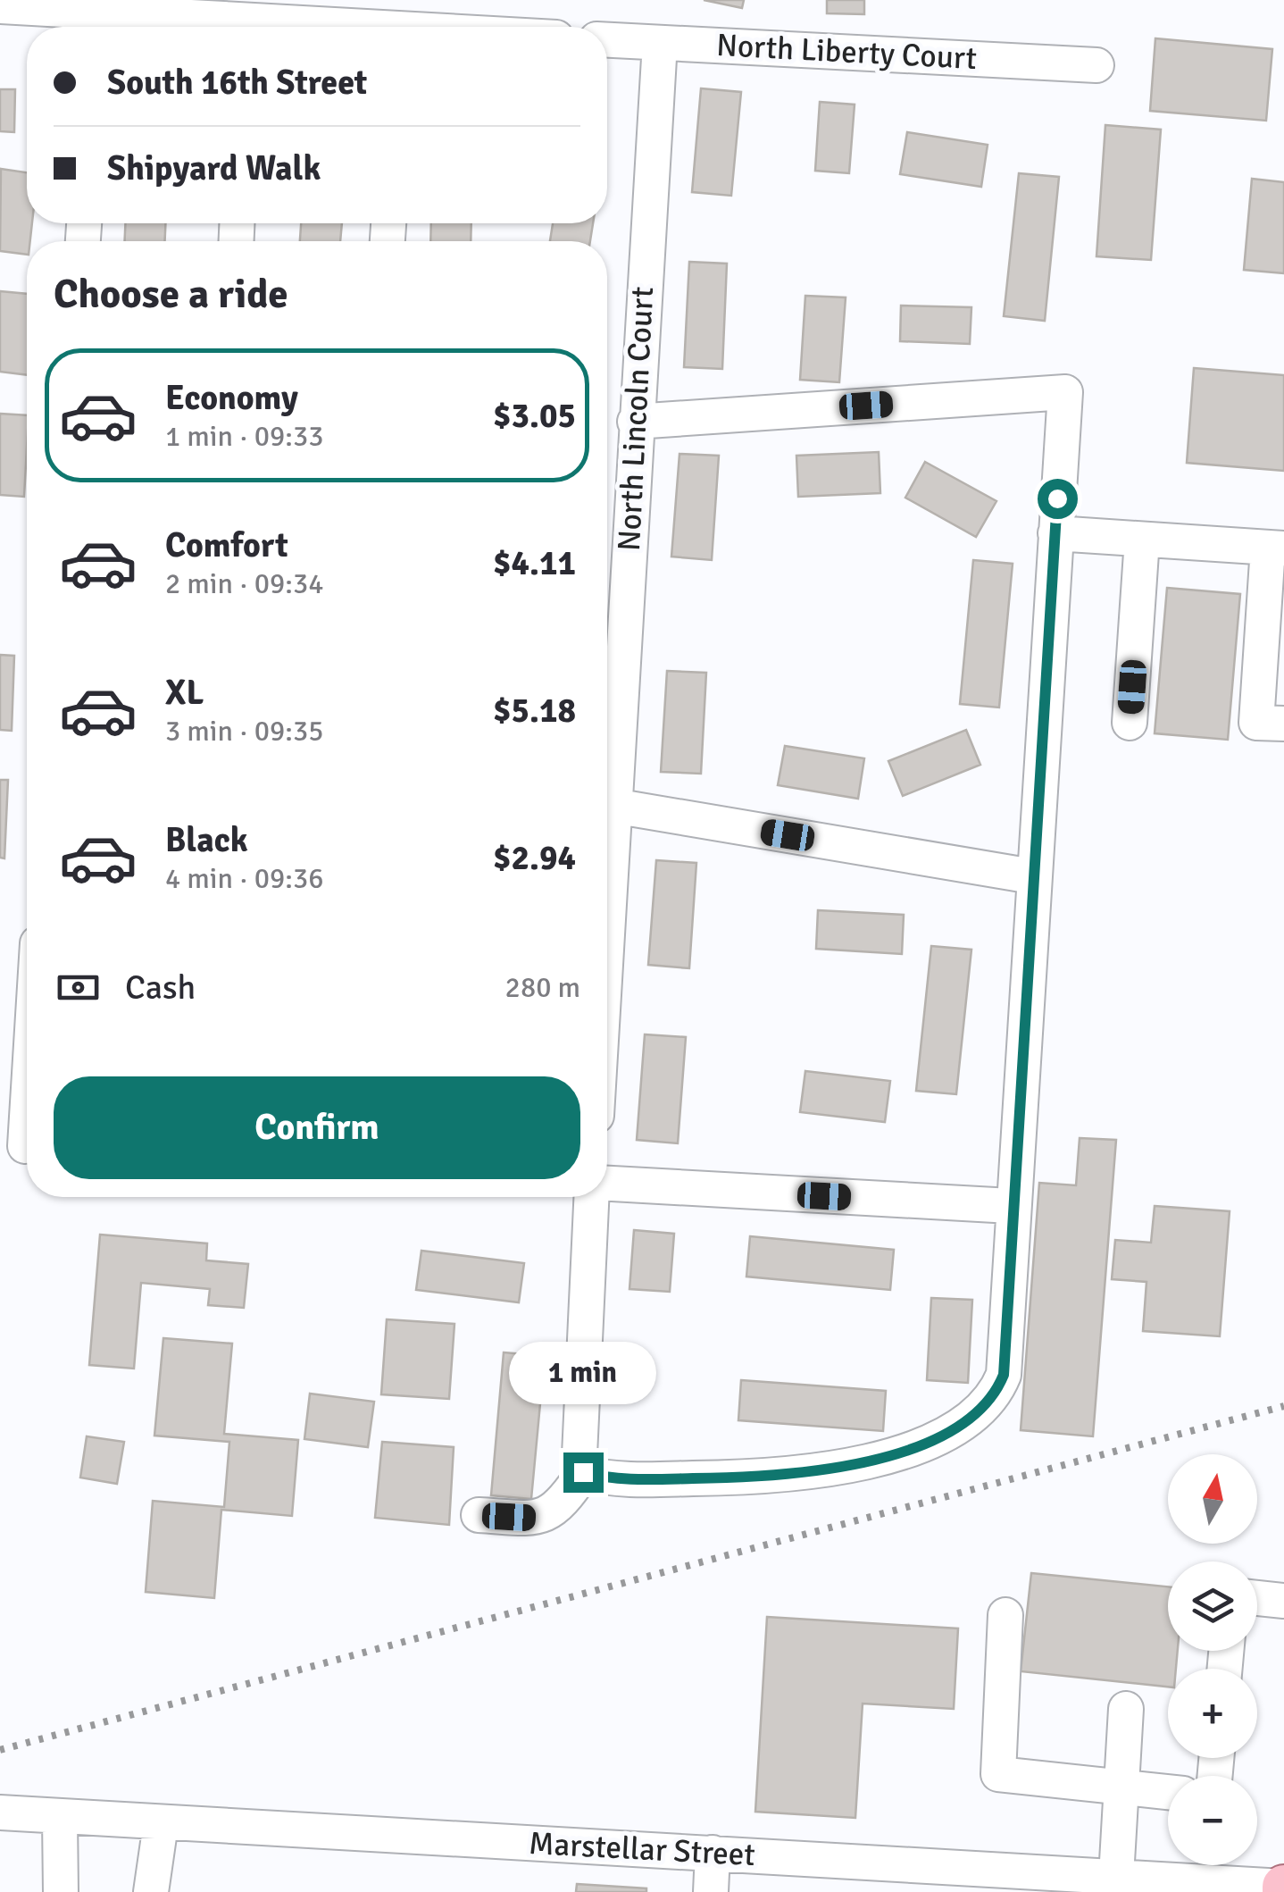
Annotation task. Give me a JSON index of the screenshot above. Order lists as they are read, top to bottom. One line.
{"streets":{"street":["North Liberty Court","North Lincoln Court","Marstellar Street"]},"crossings":[["North Liberty Court","North Lincoln Court"]],"north":"top","page":{"banner":["South 16th Street","Shipyard Walk"],"heading":"Choose a ride","list":[{"name":"Economy","note":"1 min · 09:33","value":"$3.05"},{"name":"Comfort","note":"2 min · 09:34","value":"$4.11"},{"name":"XL","note":"3 min · 09:35","value":"$5.18"},{"name":"Black","note":"4 min · 09:36","value":"$2.94"}],"pay":["Cash","280 m"],"buttons":"Confirm","bubble":"1 min","map_buttons":["+","−"]}}
